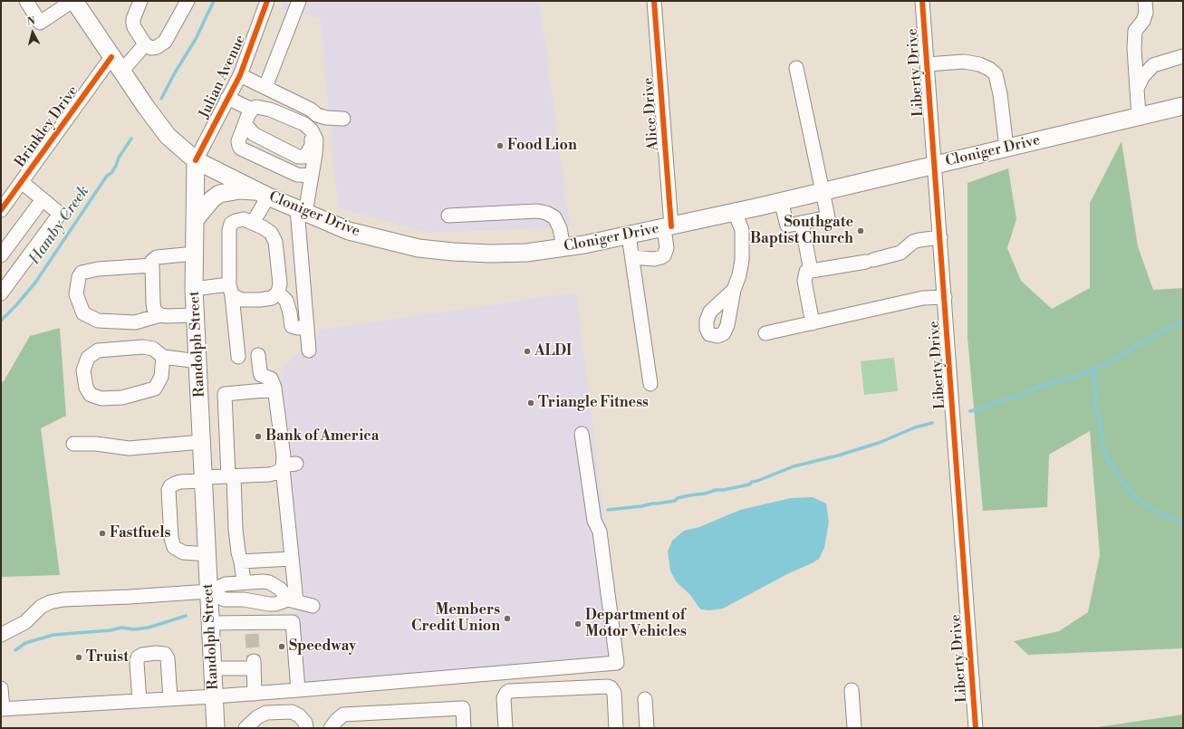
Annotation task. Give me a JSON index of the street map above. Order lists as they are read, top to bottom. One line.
{"streets":{"main road":["Cloniger Drive","Randolph Street"],"street":["Liberty Drive","Julian Avenue","Alice Drive","Brinkley Drive"]},"crossings":[["Liberty Drive","Cloniger Drive"],["Julian Avenue","Cloniger Drive"],["Julian Avenue","Randolph Street"],["Alice Drive","Cloniger Drive"],["Cloniger Drive","Randolph Street"]],"water":["Hamby Creek"],"places":["Food Lion","Southgate Baptist Church","ALDI","Triangle Fitness","Bank of America","Fastfuels","Members Credit Union","Department of Motor Vehicles","Speedway","Truist"],"north":"top"}
